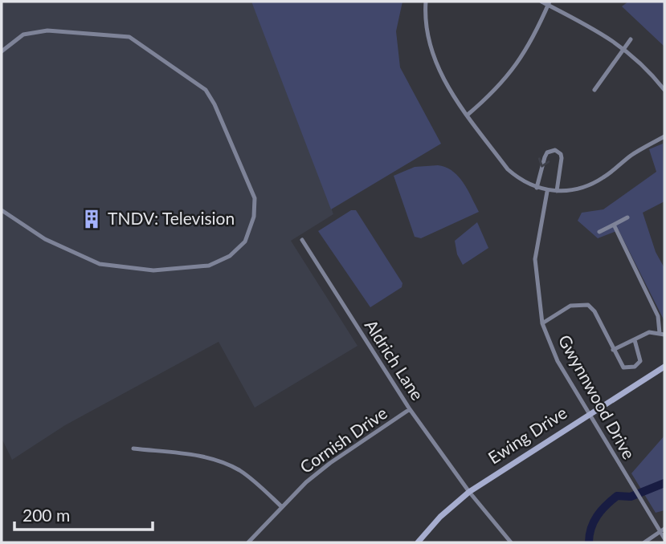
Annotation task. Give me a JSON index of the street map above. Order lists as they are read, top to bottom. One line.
{"streets":{"street":["Aldrich Lane","Gwynnwood Drive","Ewing Drive","Cornish Drive"]},"crossings":[["Aldrich Lane","Ewing Drive"],["Aldrich Lane","Cornish Drive"],["Gwynnwood Drive","Ewing Drive"]],"places":{"building":["TNDV: Television"]},"scale_bar":"200 m"}
